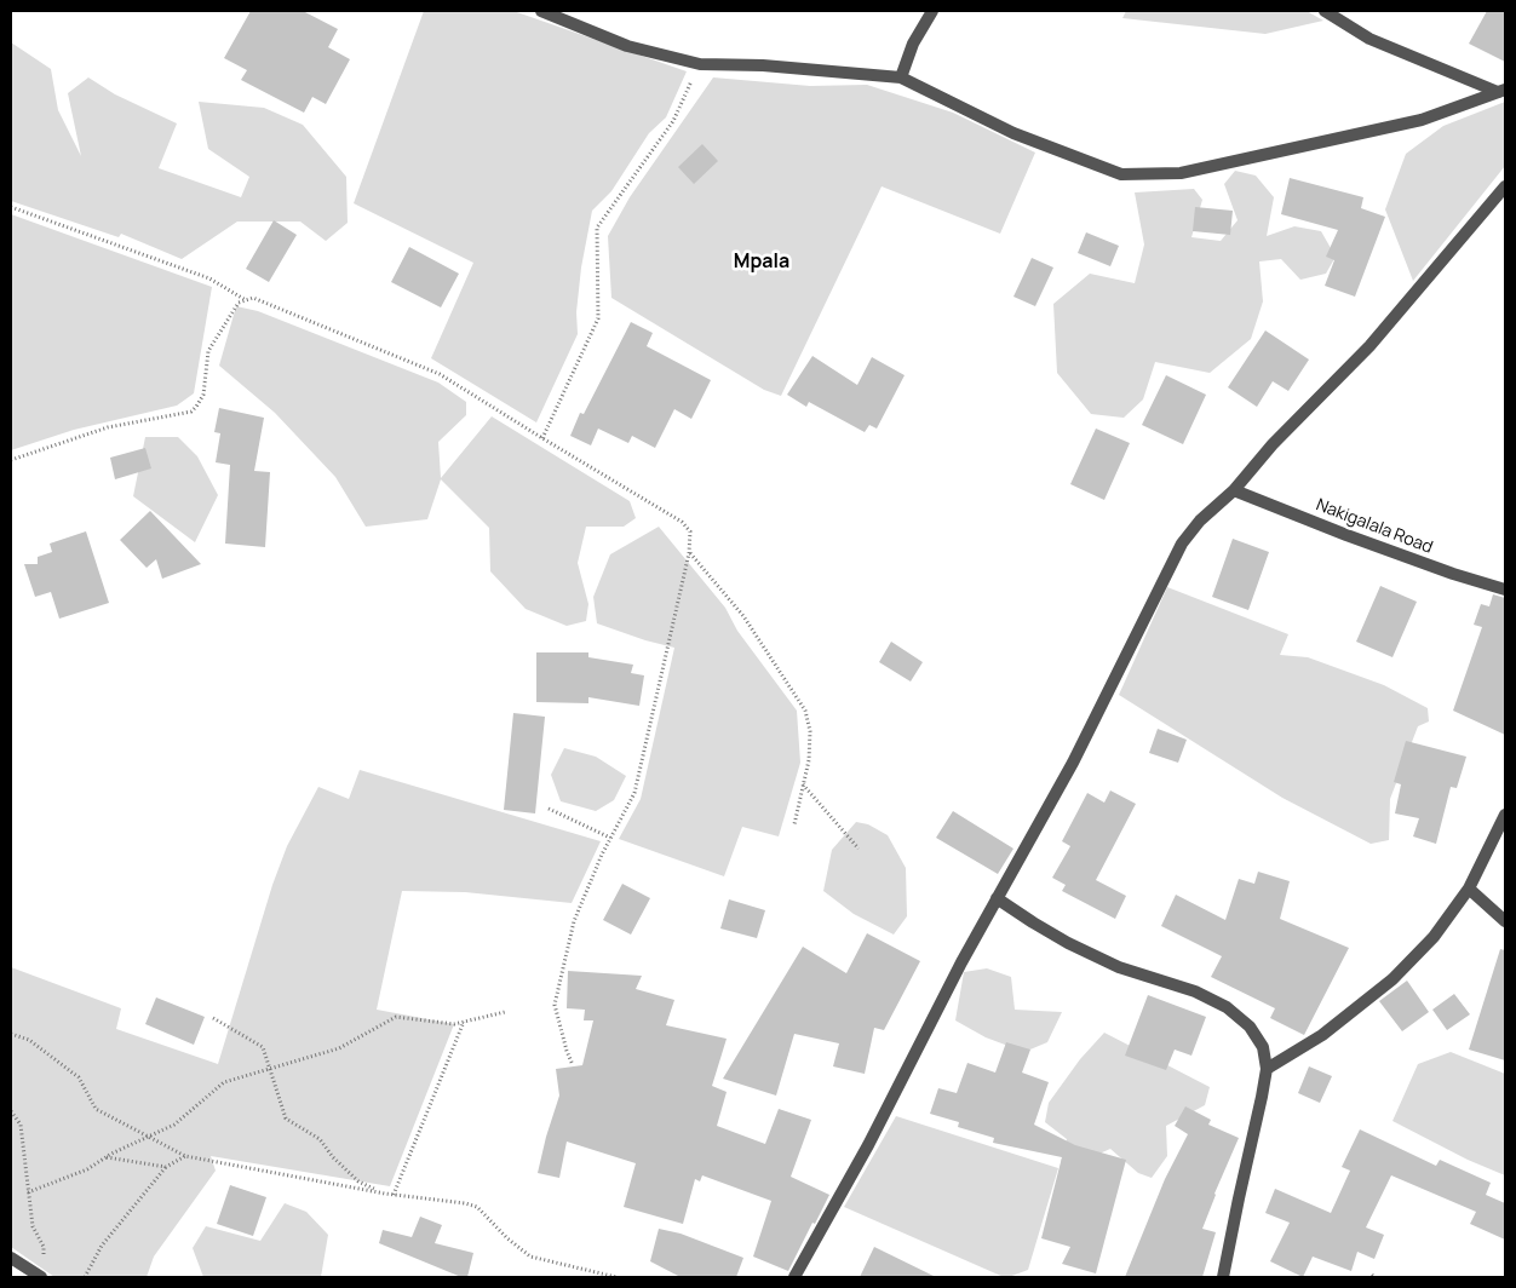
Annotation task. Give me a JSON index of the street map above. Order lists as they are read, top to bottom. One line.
{"streets":{"street":["Nakigalala Road"]},"districts":["Mpala"]}
